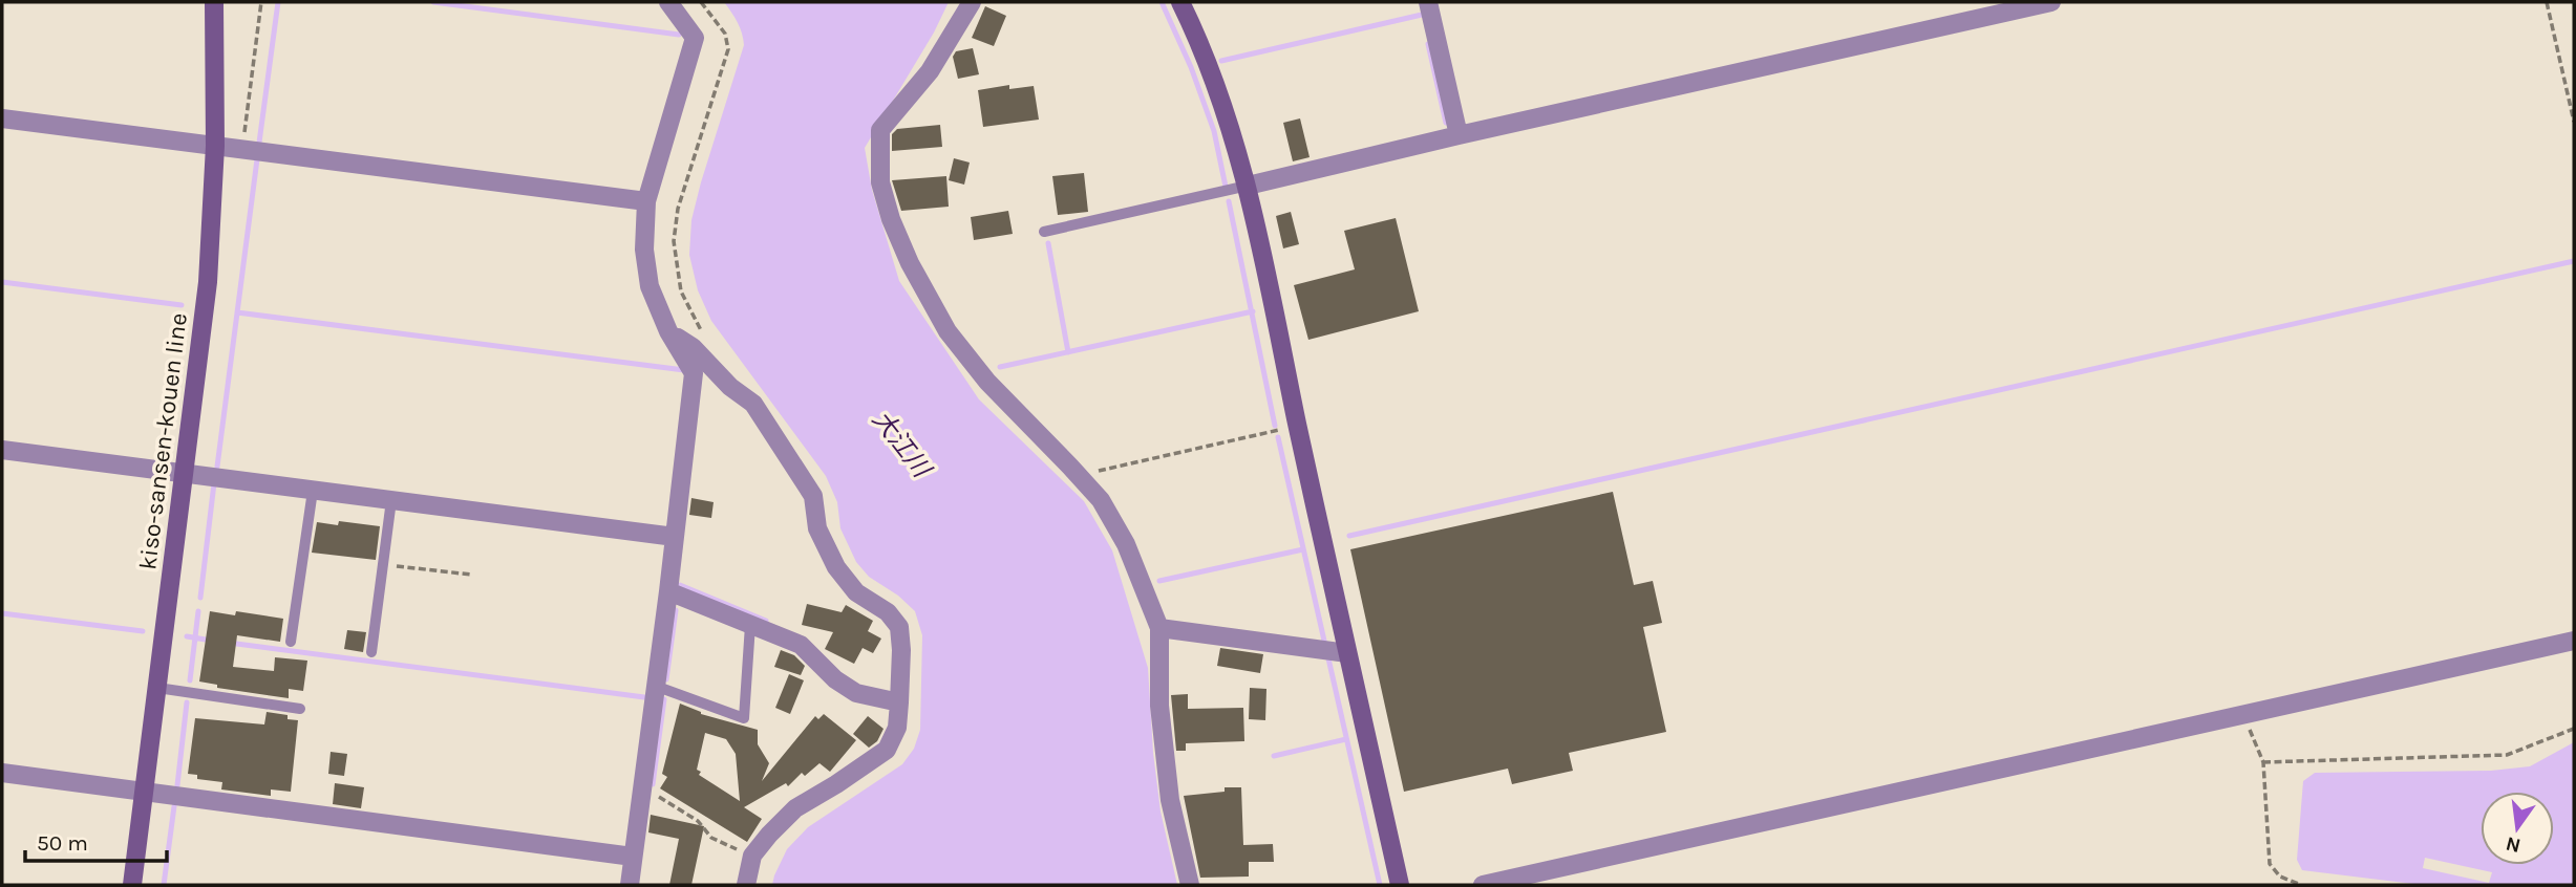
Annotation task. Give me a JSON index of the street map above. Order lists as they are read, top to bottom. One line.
{"streets":{"street":["kiso-sansen-kouen line"]},"water":["大江川"],"scale_bar":"50 m","north":"bottom"}
